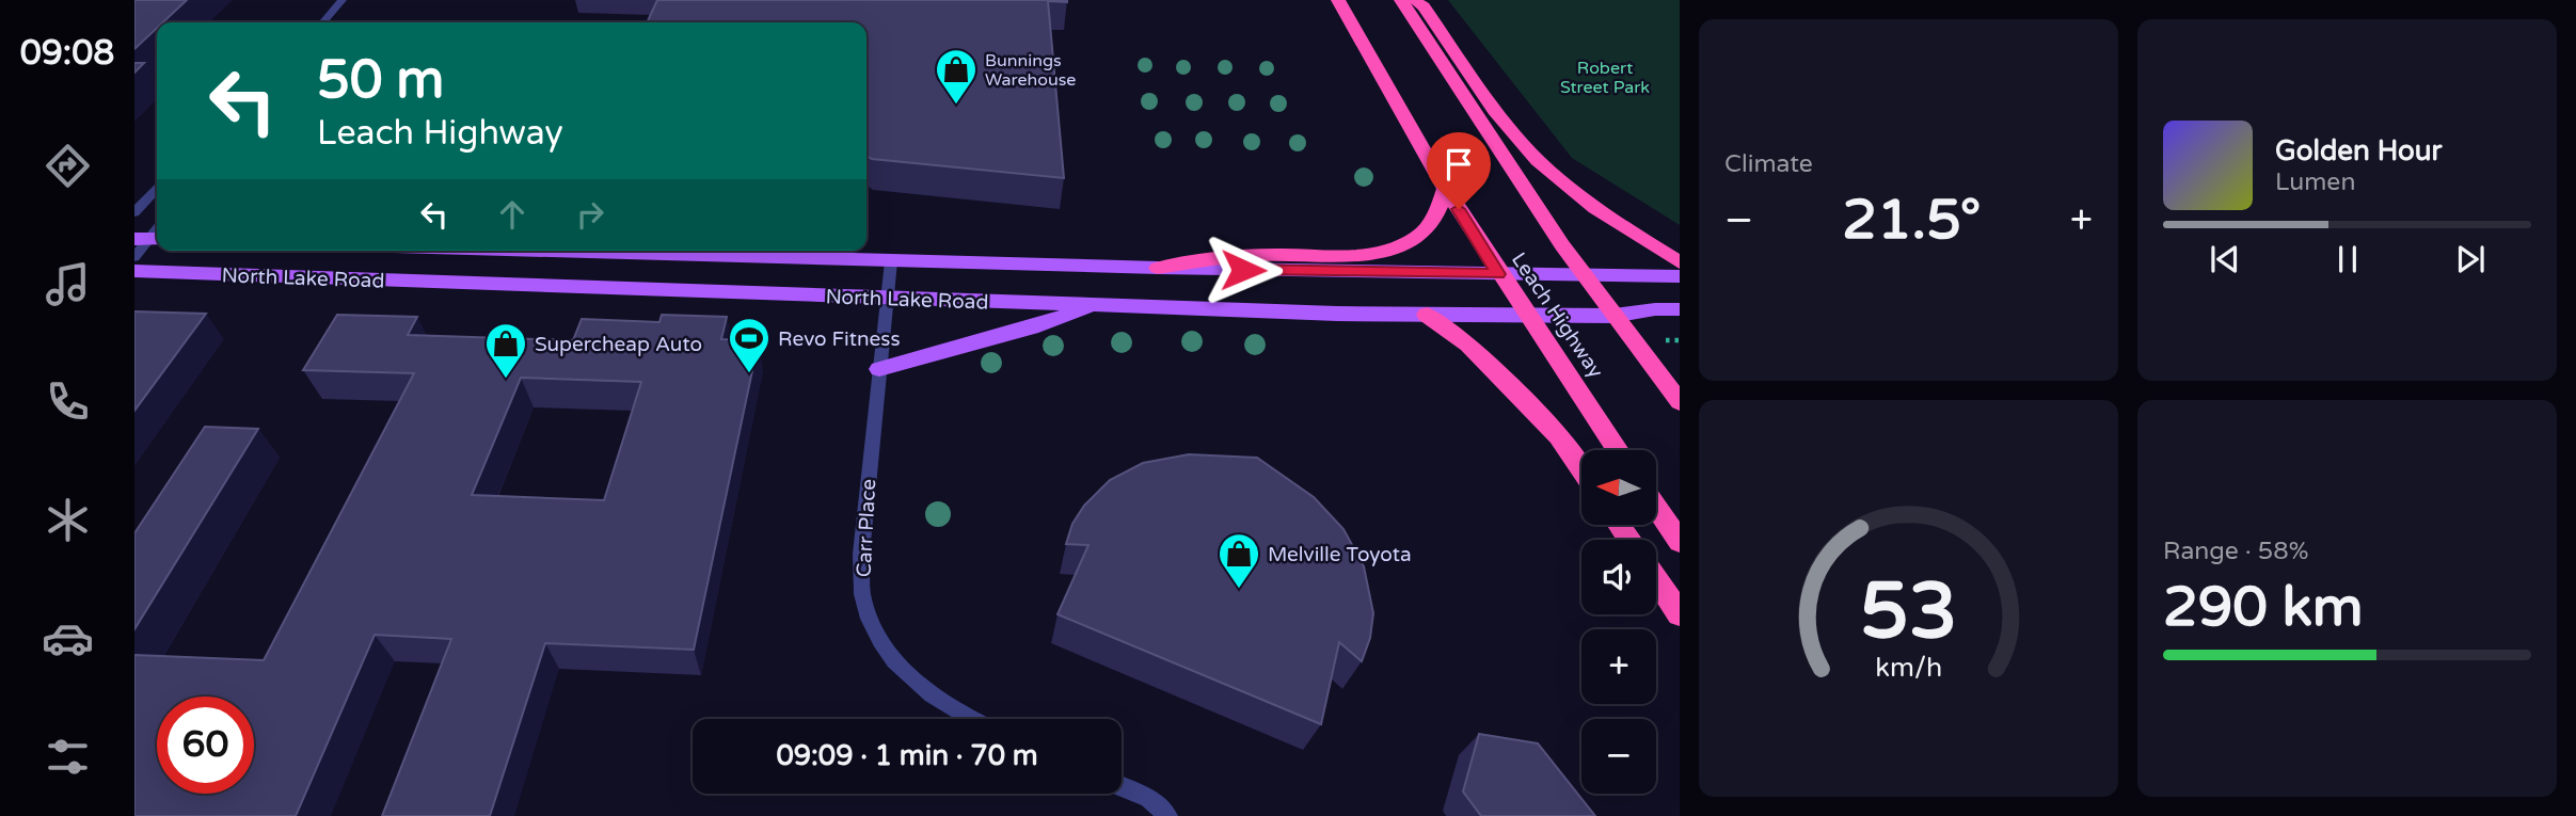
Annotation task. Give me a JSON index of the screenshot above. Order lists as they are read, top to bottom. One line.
{"streets":{"highway":["Leach Highway"],"main road":["North Lake Road"],"street":["Carr Place"]},"crossings":[["North Lake Road","Leach Highway"],["North Lake Road","Carr Place"]],"parks":["Robert Street Park"],"places":{"shop":["Bunnings Warehouse","Supercheap Auto","Melville Toyota"],"sports":["Revo Fitness"]},"north":"left","page":{"tabs":"09:08","tile":["Climate",["Range · 58%","290 km"]],"turn":["50 m","Leach Highway"],"song":["Golden Hour","Lumen"],"heat":["−","21.5°","+"],"map_buttons":["+","−"],"limit":"60","trip":"09:09 · 1 min · 70 m","gauge":["53","km/h"]}}
